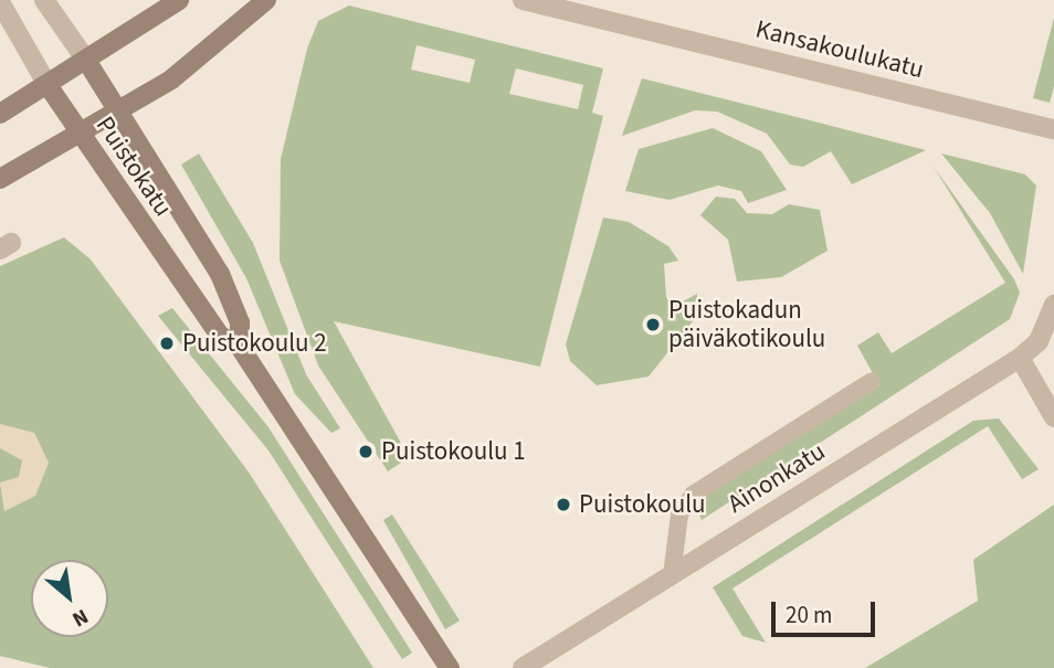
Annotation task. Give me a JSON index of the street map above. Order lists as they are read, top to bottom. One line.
{"streets":{"main road":["Puistokatu"],"street":["Kansakoulukatu","Ainonkatu"]},"places":["Puistokadun päiväkotikoulu","Puistokoulu 2","Puistokoulu 1","Puistokoulu"],"scale_bar":"20 m","north":"bottom right"}
